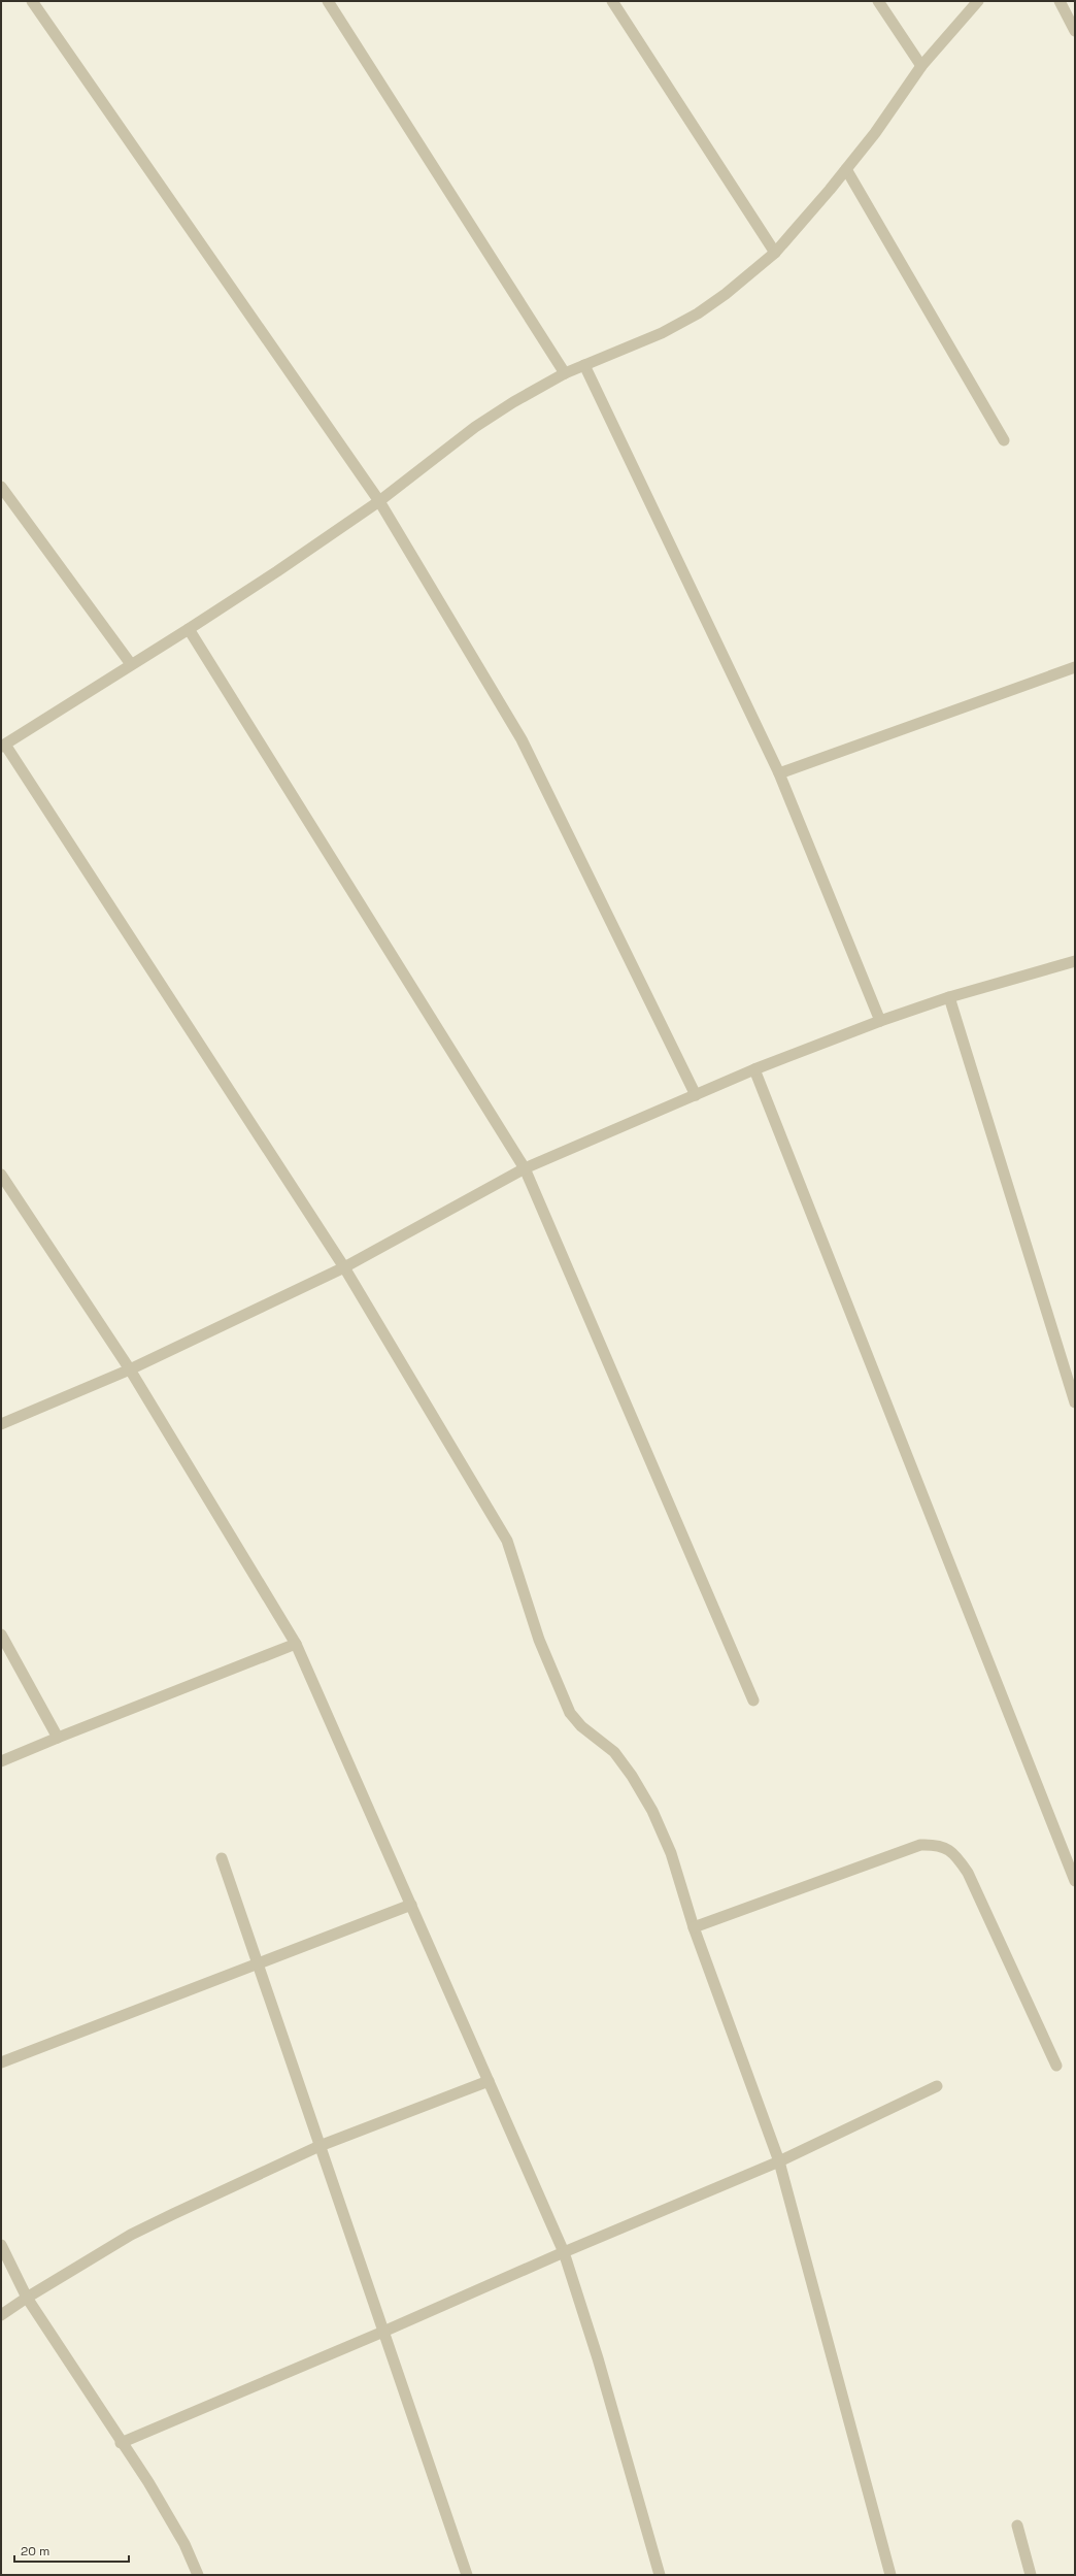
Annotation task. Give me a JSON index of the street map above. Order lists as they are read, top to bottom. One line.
{"scale_bar":"20 m"}
